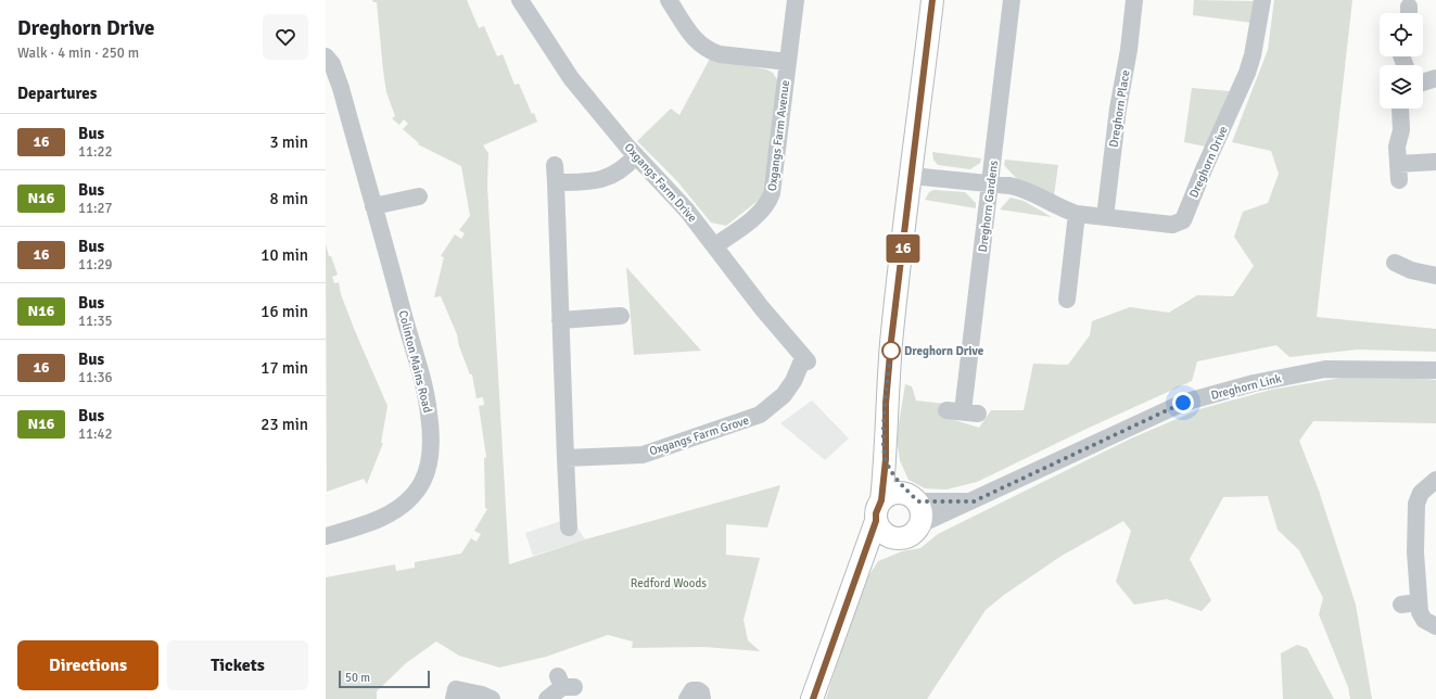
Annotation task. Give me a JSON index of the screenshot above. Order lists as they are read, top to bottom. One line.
{"streets":{"street":["Dreghorn Place","Oxgangs Farm Avenue","Dreghorn Drive","Oxgangs Farm Drive","Dreghorn Gardens","Colinton Mains Road","Dreghorn Link","Oxgangs Farm Grove"]},"crossings":[["Dreghorn Place","Dreghorn Drive"],["Oxgangs Farm Avenue","Oxgangs Farm Drive"],["Dreghorn Drive","Dreghorn Gardens"],["Oxgangs Farm Drive","Oxgangs Farm Grove"]],"parks":["Redford Woods"],"places":["Dreghorn Drive"],"lines":["bus line 16"],"scale_bar":"50 m","page":{"heading":[["Dreghorn Drive","Walk · 4 min · 250 m"],"Departures"],"on_map":"16","list":[{"mark":"16","name":"Bus","note":"11:22","value":"3 min"},{"mark":"N16","name":"Bus","note":"11:27","value":"8 min"},{"mark":"16","name":"Bus","note":"11:29","value":"10 min"},{"mark":"N16","name":"Bus","note":"11:35","value":"16 min"},{"mark":"16","name":"Bus","note":"11:36","value":"17 min"},{"mark":"N16","name":"Bus","note":"11:42","value":"23 min"}],"buttons":["Directions","Tickets"],"scale":"50 m"}}
